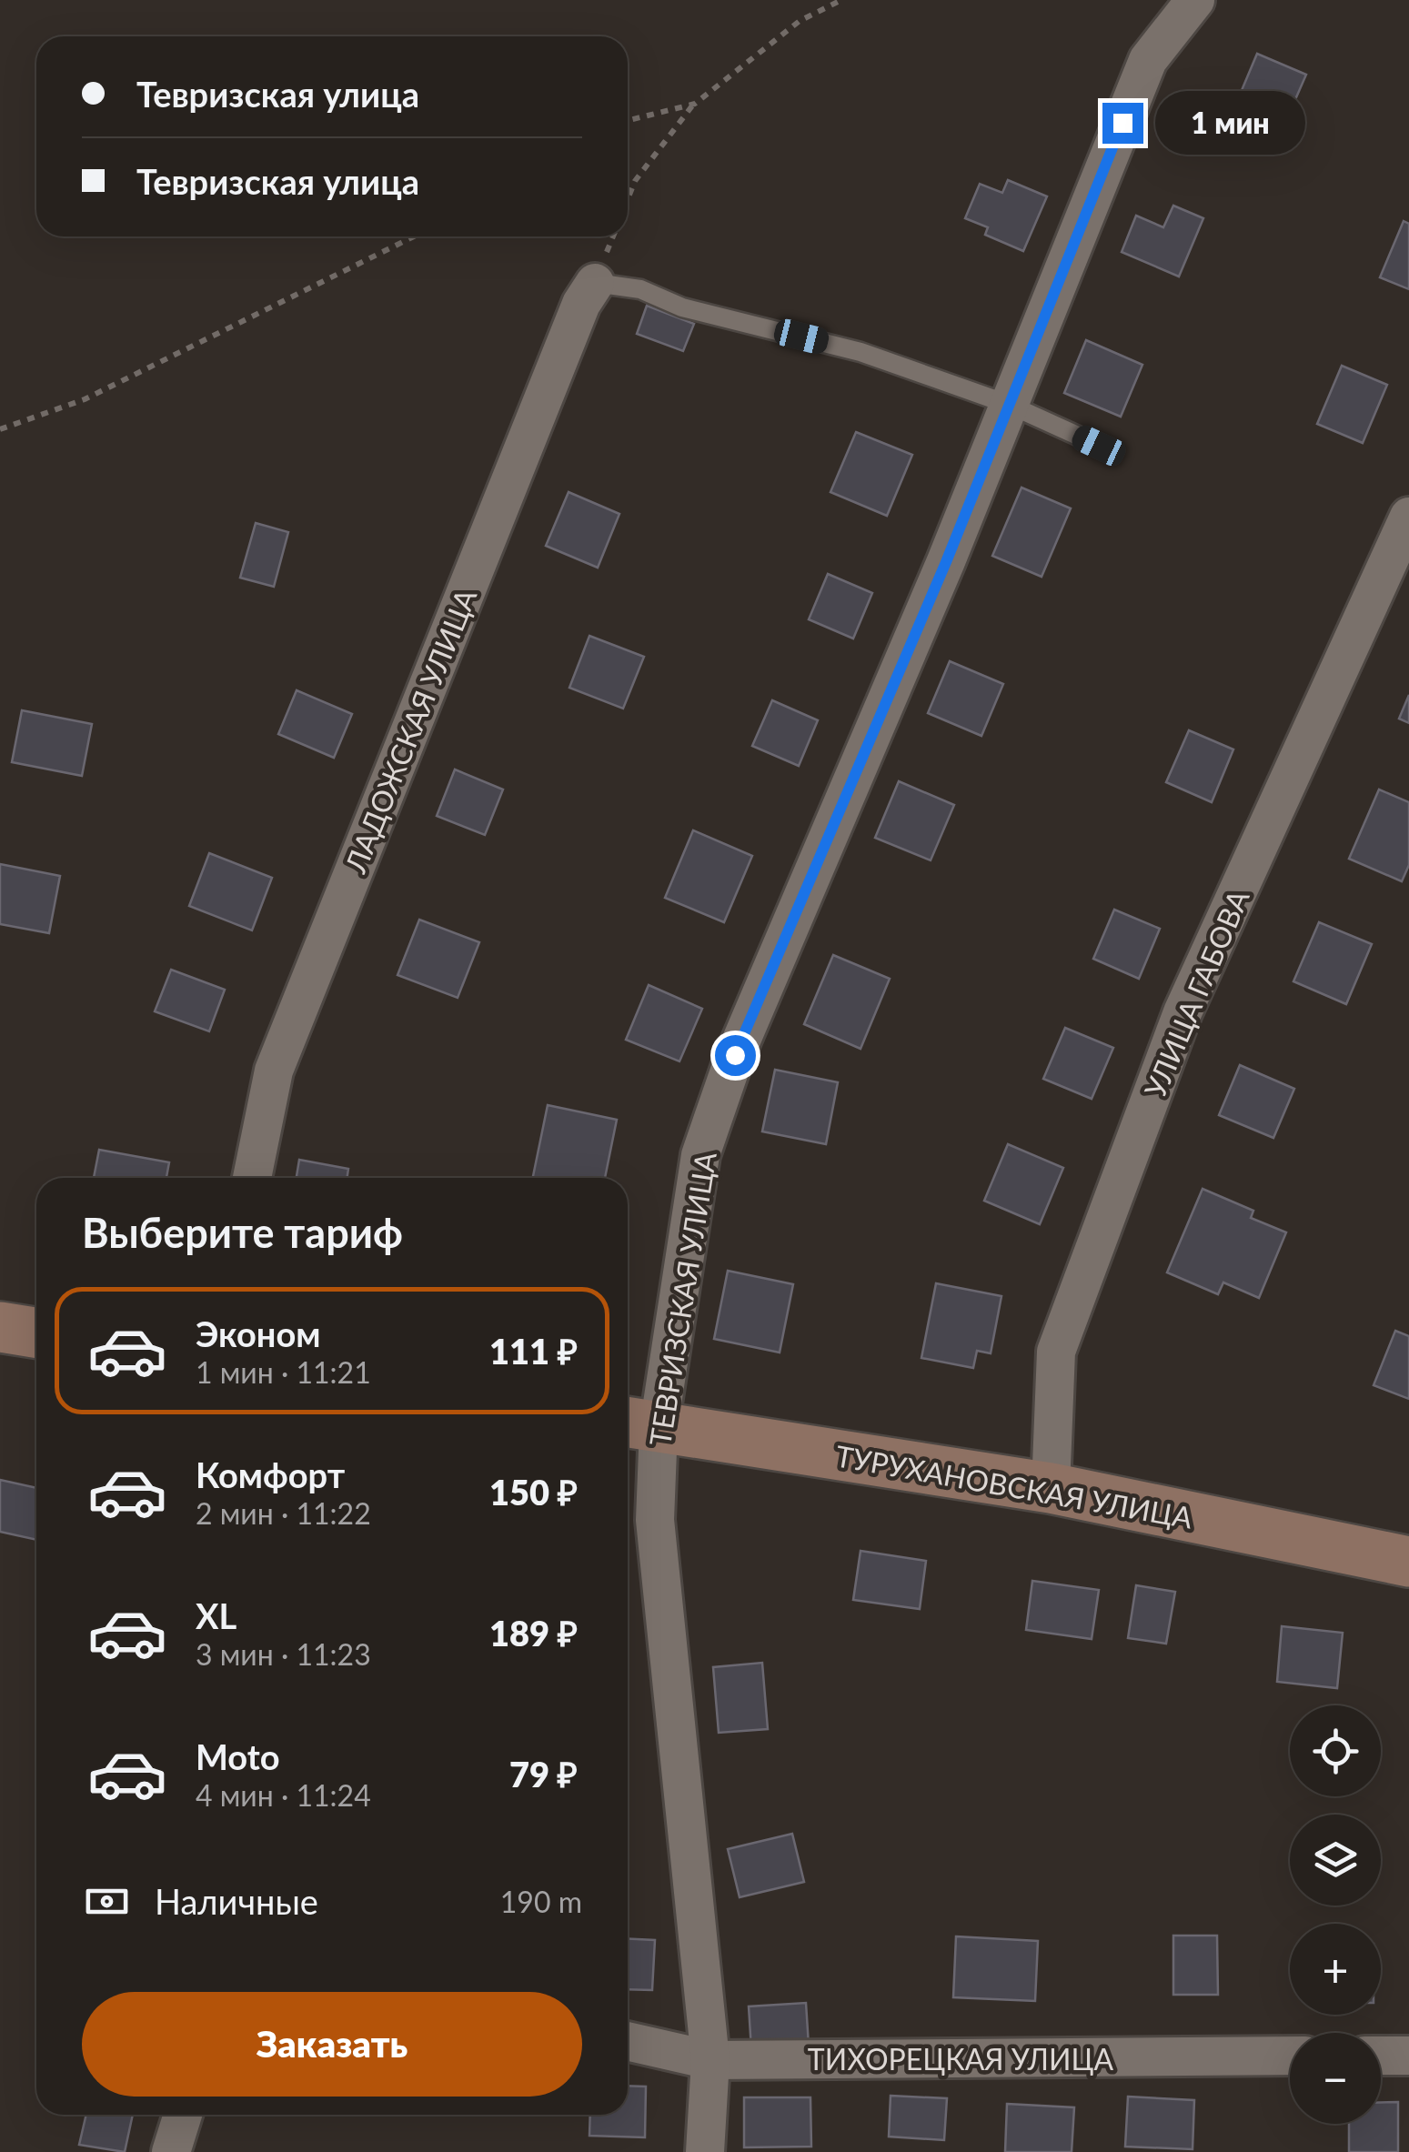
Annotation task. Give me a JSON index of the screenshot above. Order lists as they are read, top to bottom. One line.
{"streets":{"street":["ЛАДОЖСКАЯ УЛИЦА","УЛИЦА ГАБОВА","ТЕВРИЗСКАЯ УЛИЦА","ТУРУХАНОВСКАЯ УЛИЦА","ТИХОРЕЦКАЯ УЛИЦА"]},"crossings":[["УЛИЦА ГАБОВА","ТУРУХАНОВСКАЯ УЛИЦА"],["ТЕВРИЗСКАЯ УЛИЦА","ТУРУХАНОВСКАЯ УЛИЦА"],["ТЕВРИЗСКАЯ УЛИЦА","ТИХОРЕЦКАЯ УЛИЦА"]],"page":{"banner":["Тевризская улица","Тевризская улица"],"bubble":"1 мин","heading":"Выберите тариф","list":[{"name":"Эконом","note":"1 мин · 11:21","value":"111 ₽"},{"name":"Комфорт","note":"2 мин · 11:22","value":"150 ₽"},{"name":"XL","note":"3 мин · 11:23","value":"189 ₽"},{"name":"Moto","note":"4 мин · 11:24","value":"79 ₽"}],"map_buttons":["+","−"],"pay":["Наличные","190 m"],"buttons":"Заказать"}}
